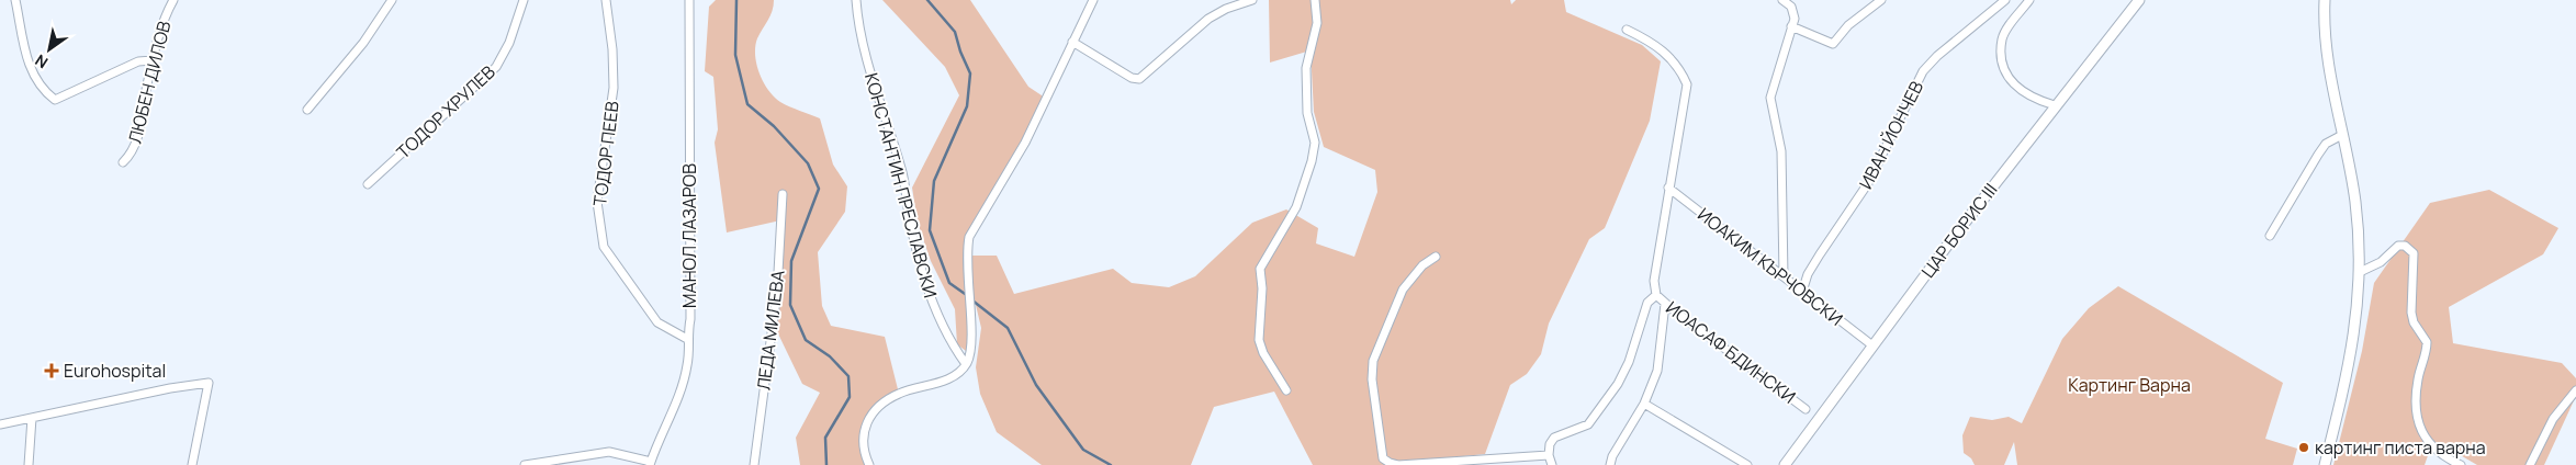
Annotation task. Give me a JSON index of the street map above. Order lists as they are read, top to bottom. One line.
{"streets":{"street":["ЛЮБЕН ДИЛОВ","ТОДОР ХРУЛЕВ","ИВАН ЙОНЧЕВ","ТОДОР ПЕЕВ","КОНСТАНТИН ПРЕСЛАВСКИ","ЦАР БОРИС III","МАНОЛ ЛАЗАРОВ","ИОАКИМ КЪРЧОВСКИ","ЛЕДА МИЛЕВА","ИОАСАФ БДИНСКИ"]},"crossings":[["ИВАН ЙОНЧЕВ","ИОАКИМ КЪРЧОВСКИ"],["ТОДОР ПЕЕВ","МАНОЛ ЛАЗАРОВ"],["ЦАР БОРИС III","ИОАКИМ КЪРЧОВСКИ"]],"parks":["Картинг Варна"],"places":{"health":["Eurohospital"],"other":["картинг писта варна"]},"north":"bottom left"}
